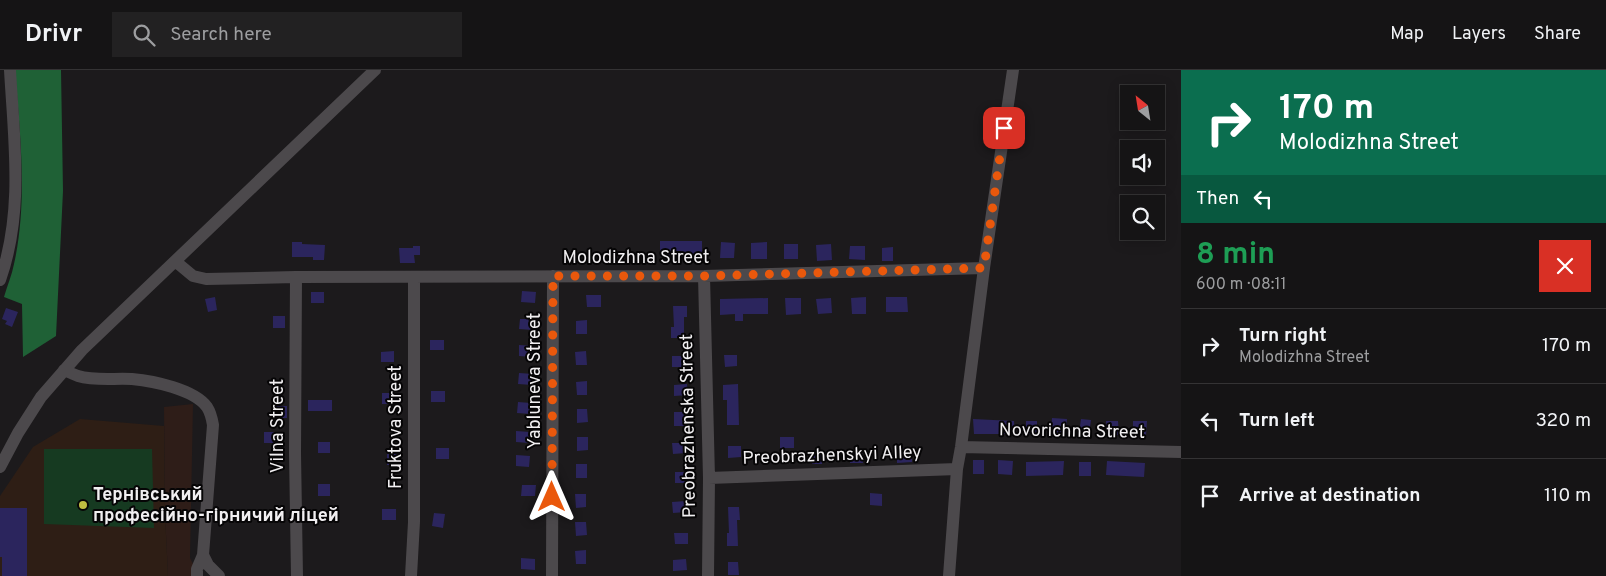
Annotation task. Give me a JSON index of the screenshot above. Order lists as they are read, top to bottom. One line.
{"streets":{"street":["Molodizhna Street","Yabluneva Street","Vilna Street","Preobrazhenska Street","Fruktova Street","Novorichna Street","Preobrazhenskyi Alley"]},"crossings":[["Molodizhna Street","Yabluneva Street"],["Molodizhna Street","Vilna Street"],["Molodizhna Street","Preobrazhenska Street"],["Molodizhna Street","Fruktova Street"],["Preobrazhenska Street","Preobrazhenskyi Alley"]],"places":["Тернівський професійно-гірничий ліцей"],"north":"top left","page":{"header":"Drivr","search":"Search here","nav":["Map","Layers","Share"],"turn":["170 m","Molodizhna Street"],"then":"Then","heading":["8 min","600 m · 08:11"],"list":[{"name":"Turn right","note":"Molodizhna Street","value":"170 m"},{"name":"Turn left","value":"320 m"},{"name":"Arrive at destination","value":"110 m"}]}}
